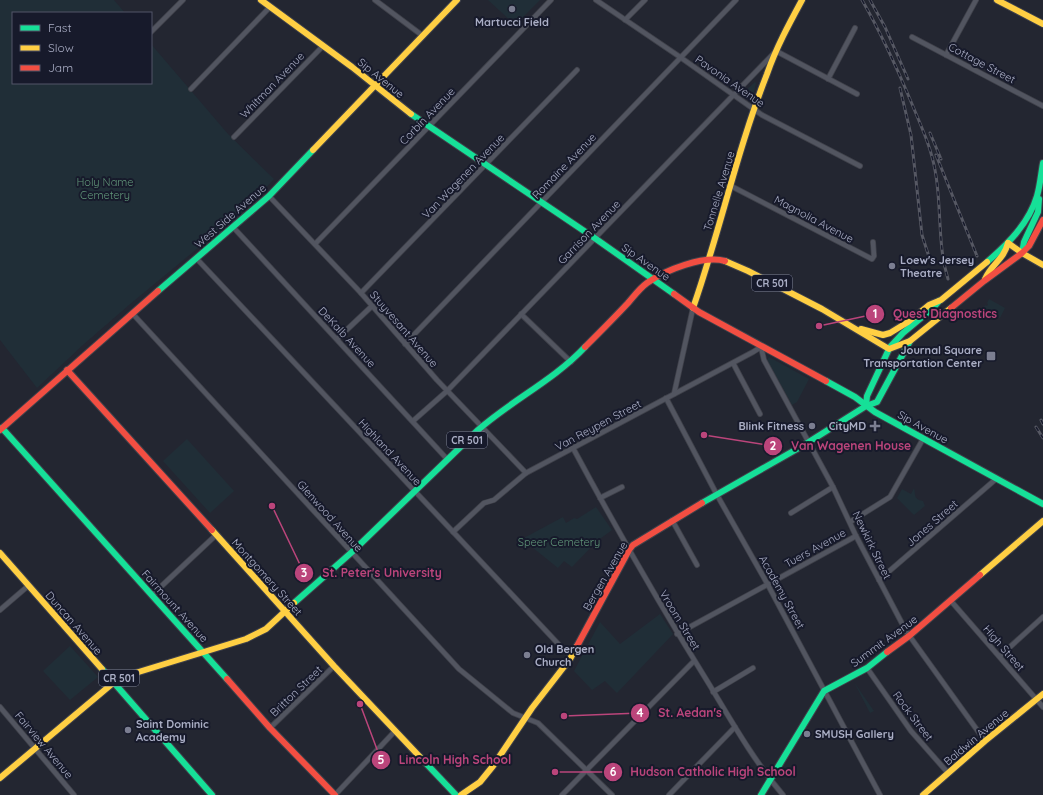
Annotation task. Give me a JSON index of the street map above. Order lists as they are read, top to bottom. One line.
{"streets":{"street":["Cottage Street","Sip Avenue","Pavonia Avenue","Whitman Avenue","Corbin Avenue","Romaine Avenue","Van Wagenen Avenue","Tonnelle Avenue","West Side Avenue","Magnolia Avenue","Garrison Avenue","CR 501","Stuyvesant Avenue","DeKalb Avenue","Van Reypen Street","Highland Avenue","Glenwood Avenue","Jones Street","Newkirk Street","Tuers Avenue","Bergen Avenue","Montgomery Street","Academy Street","Fairmount Avenue","Vroom Street","Duncan Avenue","Summit Avenue","High Street","Britton Street","Rock Street","Baldwin Avenue","Fairview Avenue"]},"crossings":[["Sip Avenue","Whitman Avenue"],["Sip Avenue","Corbin Avenue"],["Sip Avenue","Romaine Avenue"],["Sip Avenue","Van Wagenen Avenue"],["Sip Avenue","Tonnelle Avenue"],["Sip Avenue","West Side Avenue"],["Sip Avenue","Garrison Avenue"],["Sip Avenue","CR 501"],["Sip Avenue","Van Reypen Street"],["Sip Avenue","Jones Street"],["Sip Avenue","Newkirk Street"],["Sip Avenue","Bergen Avenue"],["Pavonia Avenue","Romaine Avenue"],["Pavonia Avenue","Tonnelle Avenue"],["Pavonia Avenue","Garrison Avenue"],["Corbin Avenue","Stuyvesant Avenue"],["Romaine Avenue","Stuyvesant Avenue"],["Van Wagenen Avenue","Stuyvesant Avenue"],["Tonnelle Avenue","Magnolia Avenue"],["Tonnelle Avenue","Garrison Avenue"],["Tonnelle Avenue","CR 501"],["Tonnelle Avenue","Van Reypen Street"],["West Side Avenue","Stuyvesant Avenue"],["West Side Avenue","DeKalb Avenue"],["West Side Avenue","Highland Avenue"],["West Side Avenue","Glenwood Avenue"],["West Side Avenue","Montgomery Street"],["West Side Avenue","Fairmount Avenue"],["Garrison Avenue","Stuyvesant Avenue"],["Garrison Avenue","DeKalb Avenue"],["CR 501","Stuyvesant Avenue"],["CR 501","DeKalb Avenue"],["CR 501","Highland Avenue"],["CR 501","Glenwood Avenue"],["CR 501","Montgomery Street"],["CR 501","Fairmount Avenue"],["CR 501","Duncan Avenue"],["CR 501","Fairview Avenue"],["Stuyvesant Avenue","Van Reypen Street"],["Van Reypen Street","Highland Avenue"],["Van Reypen Street","Newkirk Street"],["Van Reypen Street","Academy Street"],["Van Reypen Street","Vroom Street"],["Highland Avenue","Bergen Avenue"],["Glenwood Avenue","Bergen Avenue"],["Jones Street","Newkirk Street"],["Newkirk Street","Tuers Avenue"],["Newkirk Street","Bergen Avenue"],["Newkirk Street","Summit Avenue"],["Newkirk Street","Baldwin Avenue"],["Tuers Avenue","Academy Street"],["Tuers Avenue","Vroom Street"],["Bergen Avenue","Academy Street"],["Bergen Avenue","Vroom Street"],["Montgomery Street","Britton Street"],["Academy Street","Summit Avenue"],["Fairmount Avenue","Britton Street"],["Summit Avenue","High Street"],["Summit Avenue","Rock Street"],["High Street","Baldwin Avenue"],["Rock Street","Baldwin Avenue"]],"parks":["Holy Name Cemetery","Speer Cemetery"],"places":{"other":["Martucci Field","Loew's Jersey Theatre","Quest Diagnostics","Blink Fitness","Van Wagenen House","St. Peter's University","Old Bergen Church","Lincoln High School","St. Aedan's","Saint Dominic Academy","SMUSH Gallery","Hudson Catholic High School"],"transit":["Journal Square Transportation Center"],"health":["CityMD"]},"legend":["Fast","Slow","Jam"]}
